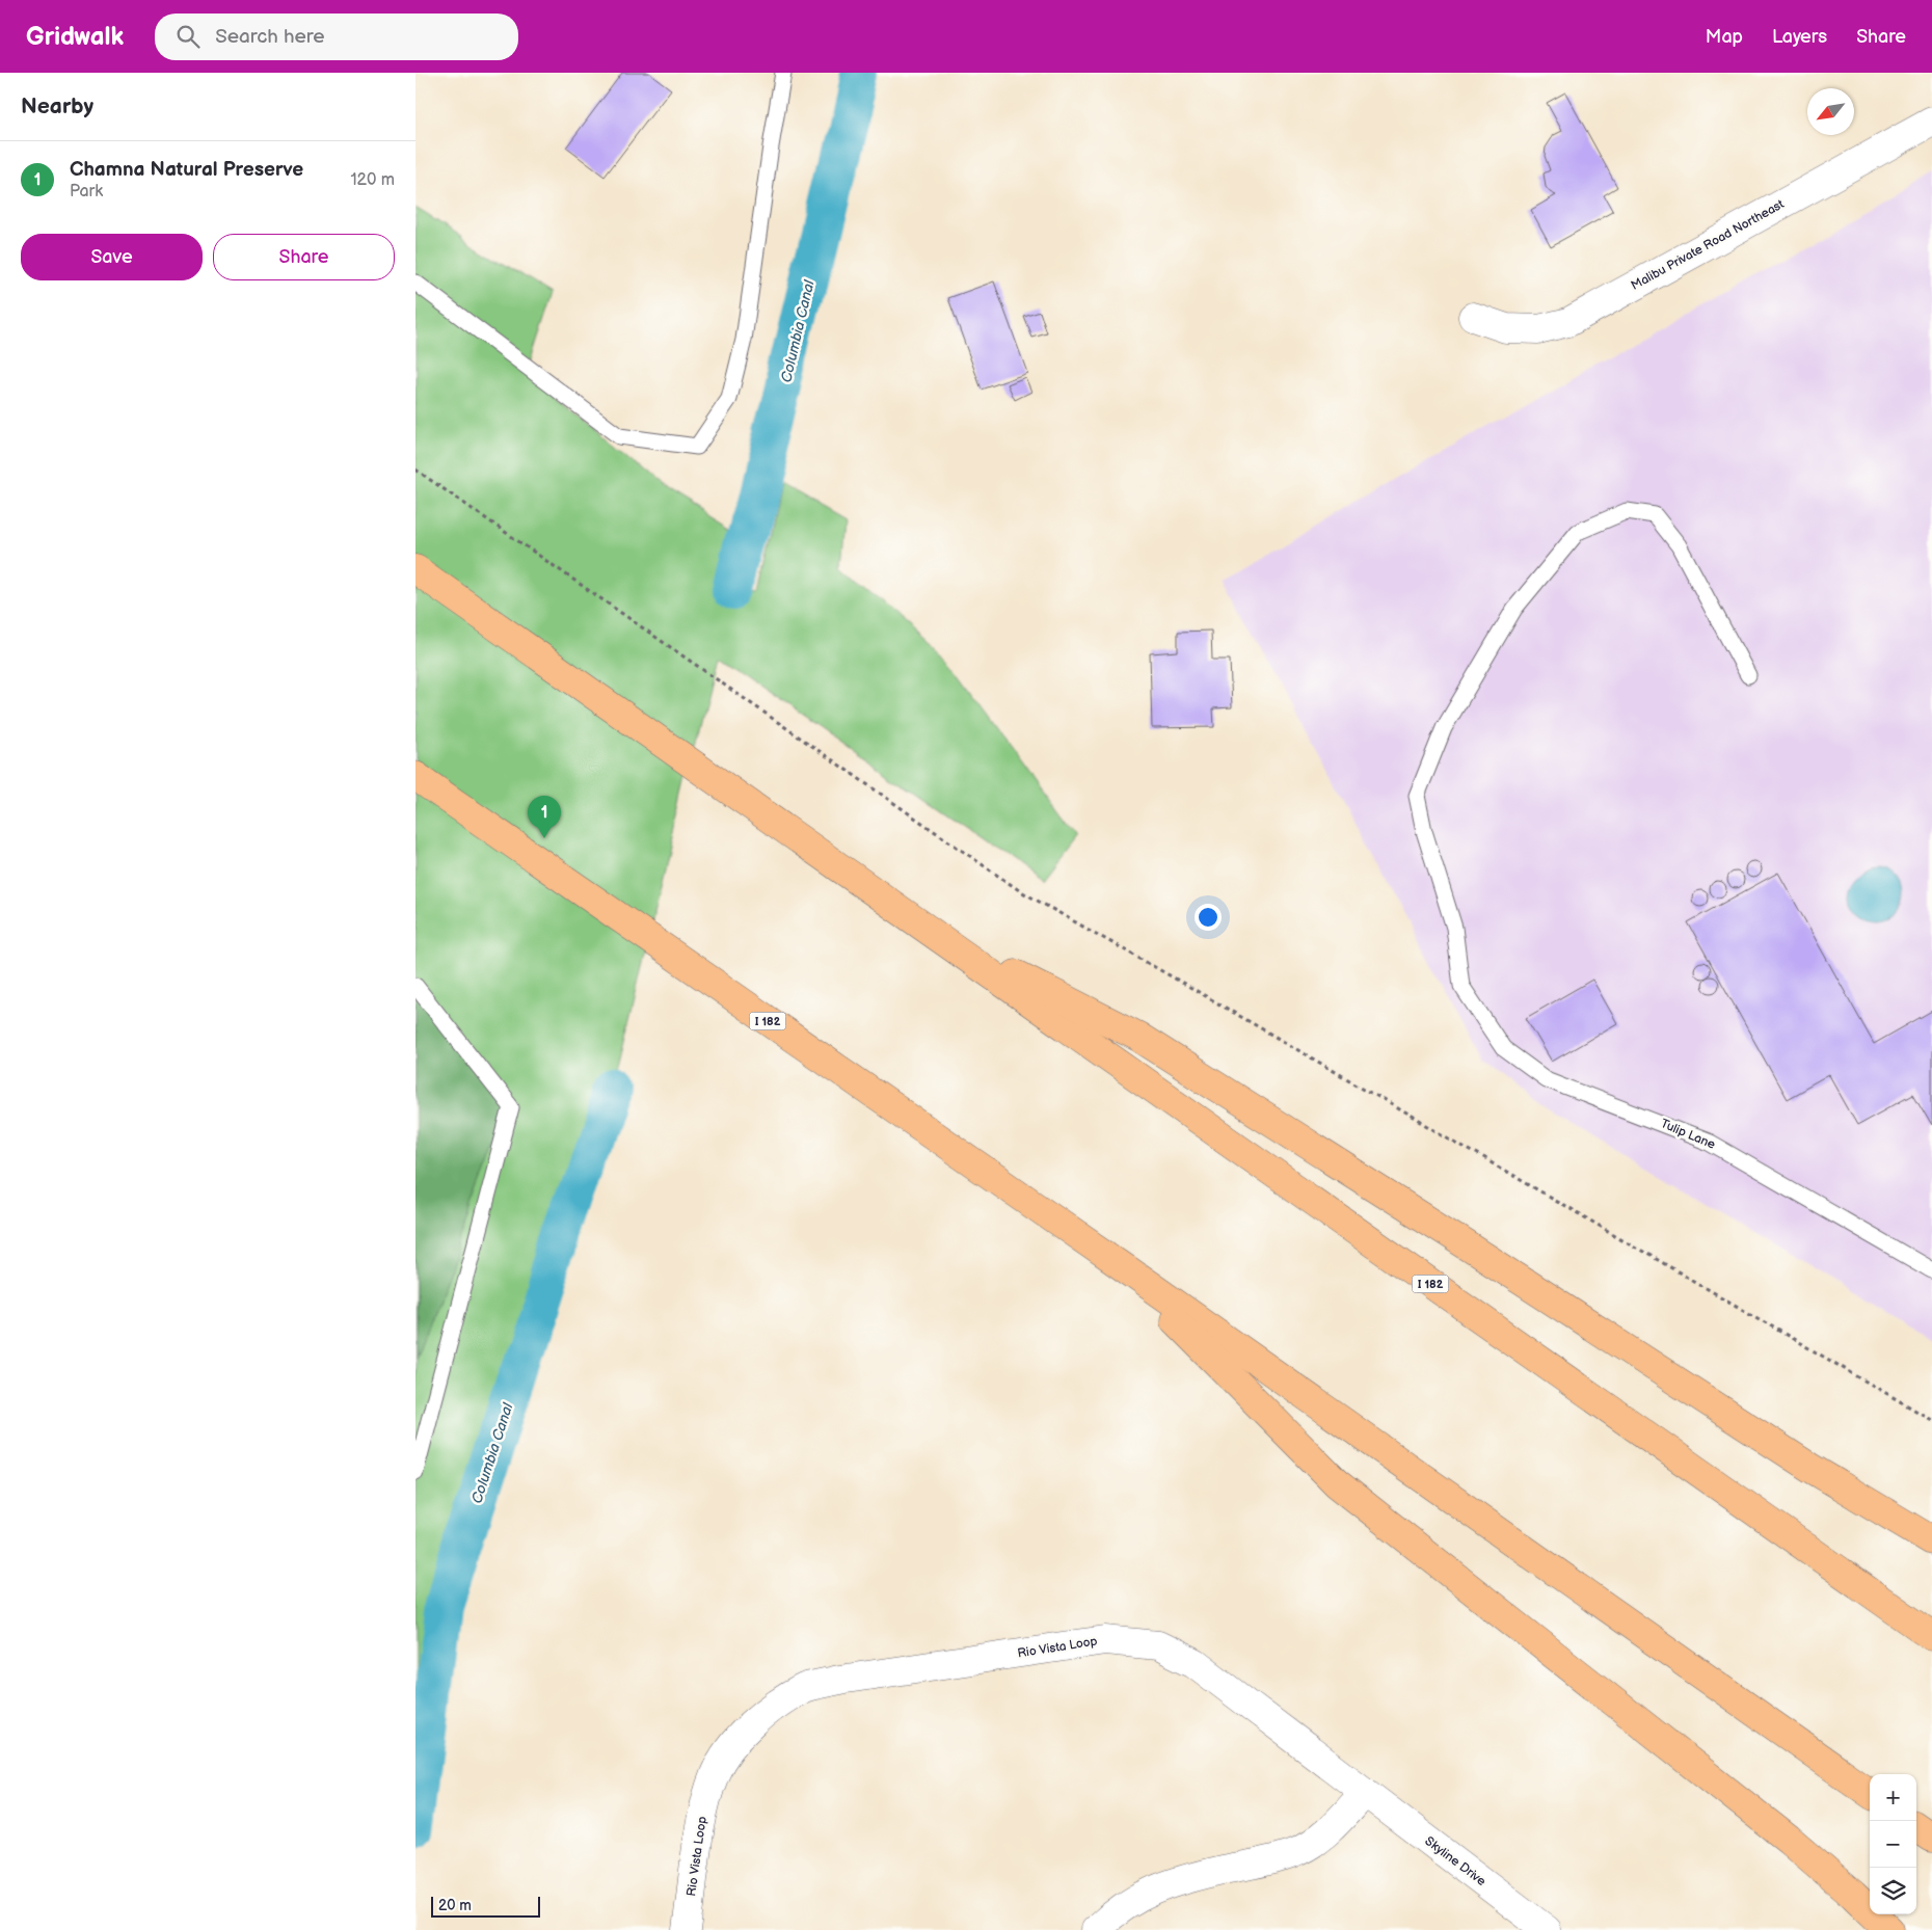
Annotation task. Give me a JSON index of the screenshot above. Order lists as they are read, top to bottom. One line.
{"streets":{"highway":["I 182"],"street":["Malibu Private Road Northeast","Rio Vista Loop","Skyline Drive"],"lane":["Tulip Lane"]},"crossings":[["Rio Vista Loop","Skyline Drive"]],"water":["Columbia Canal"],"scale_bar":"20 m","north":"bottom left","page":{"header":"Gridwalk","search":"Search here","nav":["Map","Layers","Share"],"heading":"Nearby","list":[{"mark":"1","name":"Chamna Natural Preserve","note":"Park","value":"120 m"}],"buttons":["Save","Share"],"pins":"1","map_buttons":["+","−"],"scale":"20 m"}}
